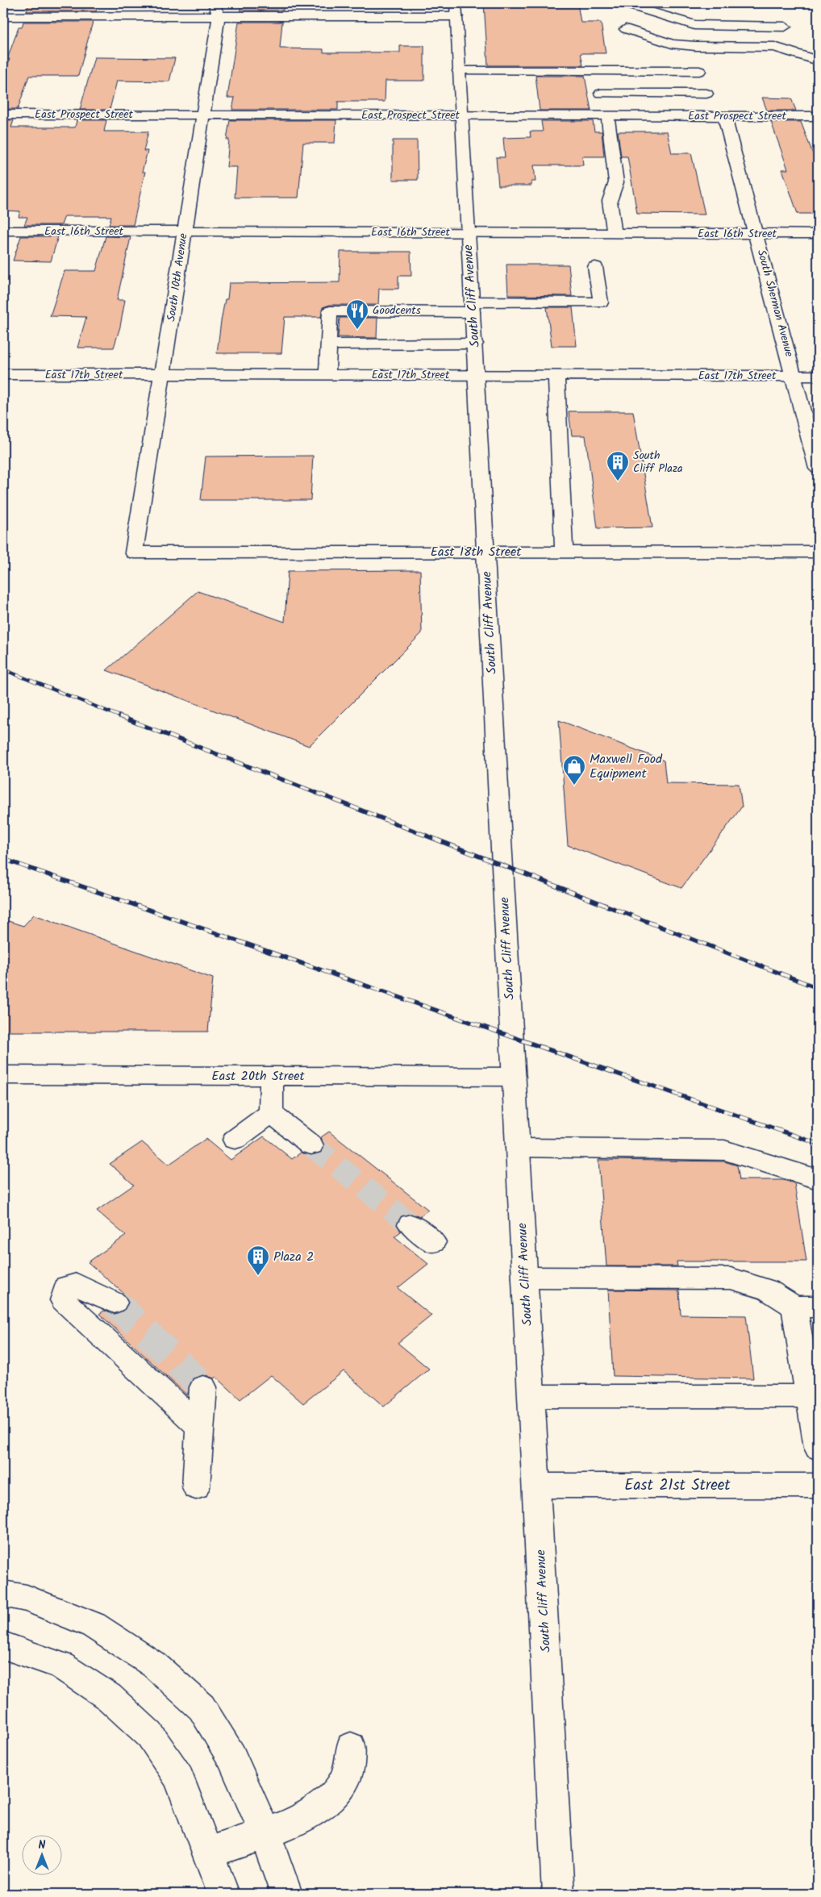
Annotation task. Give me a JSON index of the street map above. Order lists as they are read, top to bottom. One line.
{"streets":{"street":["East Prospect Street","East 16th Street","South 10th Avenue","South Cliff Avenue","South Sherman Avenue","East 17th Street","East 18th Street","East 20th Street","East 21st Street"]},"crossings":[["East Prospect Street","South 10th Avenue"],["East Prospect Street","South Cliff Avenue"],["East Prospect Street","South Sherman Avenue"],["East 16th Street","South 10th Avenue"],["East 16th Street","South Cliff Avenue"],["East 16th Street","South Sherman Avenue"],["South 10th Avenue","East 17th Street"],["South 10th Avenue","East 18th Street"],["South Cliff Avenue","East 17th Street"],["South Cliff Avenue","East 18th Street"],["South Cliff Avenue","East 20th Street"],["South Cliff Avenue","East 21st Street"],["South Sherman Avenue","East 17th Street"]],"places":{"restaurant":["Goodcents"],"building":["South Cliff Plaza","Plaza 2"],"shop":["Maxwell Food Equipment"]},"north":"top"}
